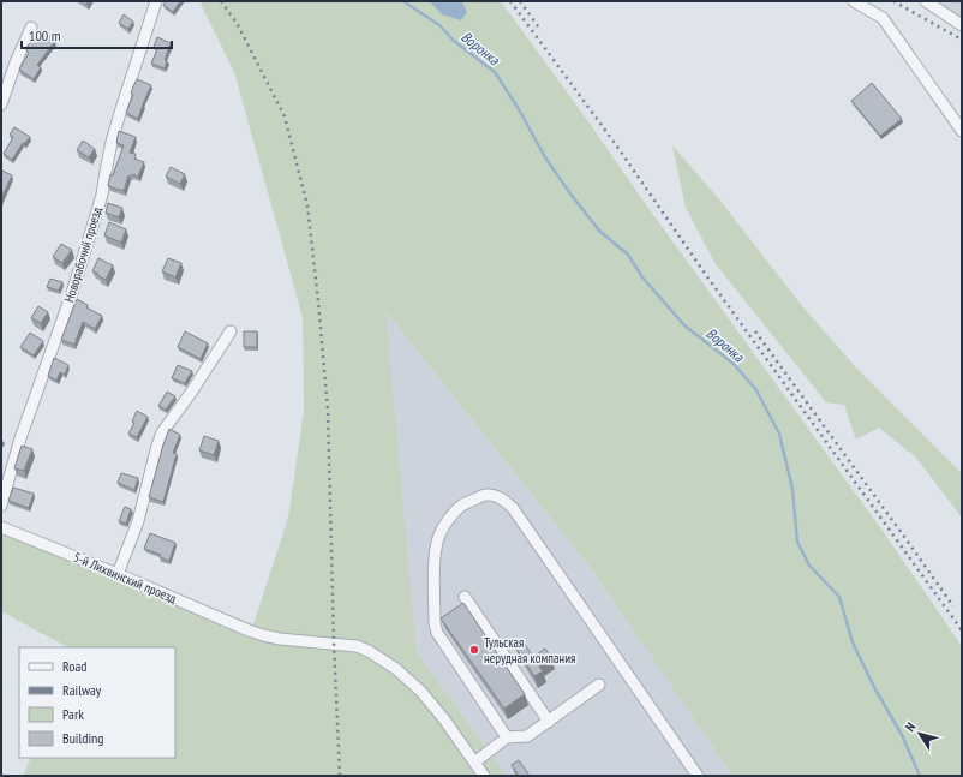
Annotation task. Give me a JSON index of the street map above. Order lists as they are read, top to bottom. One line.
{"streets":{"street":["Новорабочий проезд","5-й Лихвинский проезд"]},"water":["Воронка"],"places":["Тульская нерудная компания"],"legend":["Road","Railway","Park","Building"],"scale_bar":"100 m","north":"top left"}
